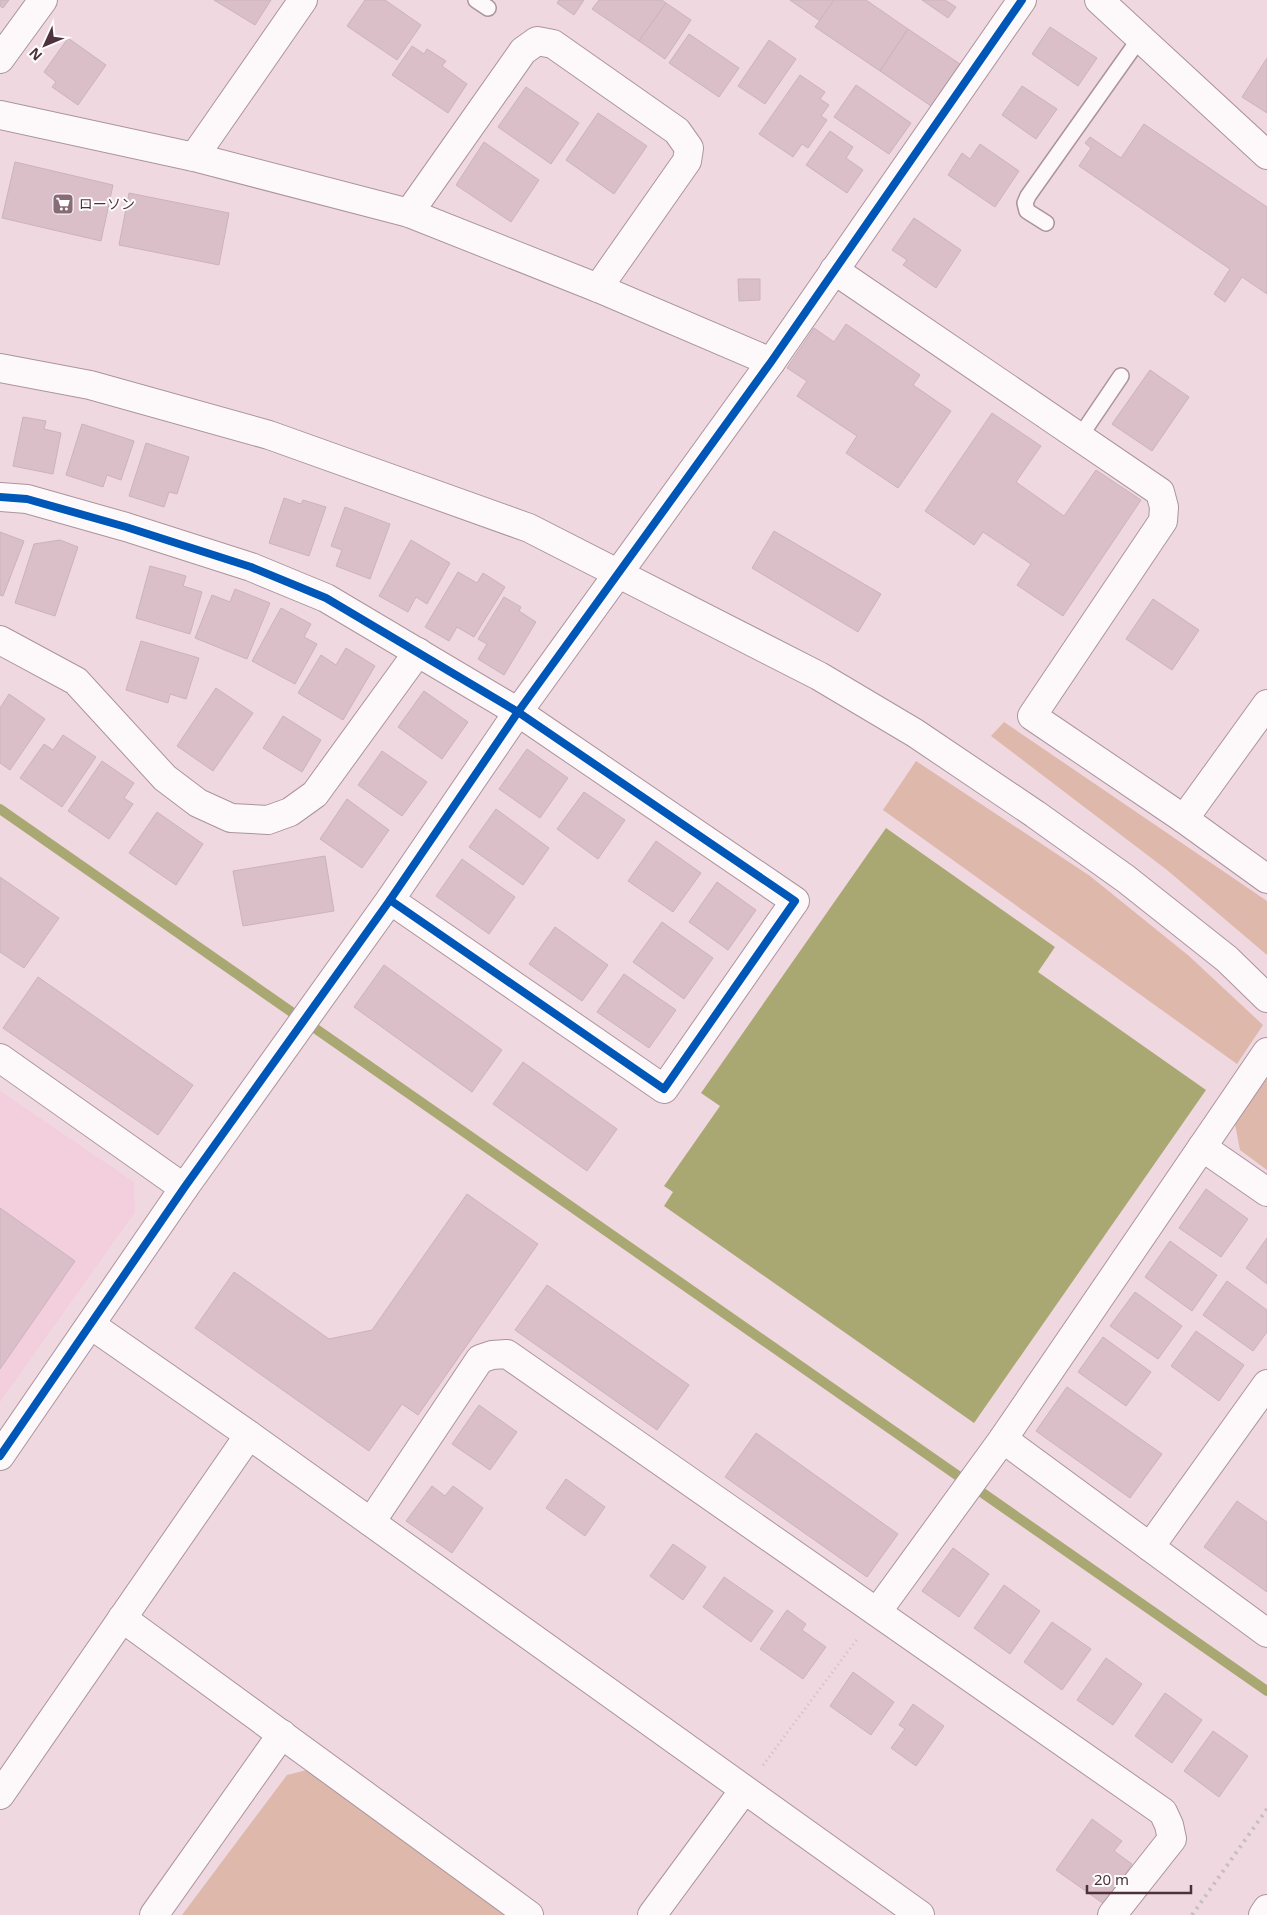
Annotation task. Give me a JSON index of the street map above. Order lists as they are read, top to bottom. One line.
{"places":{"supermarket":["ローソン"]},"scale_bar":"20 m","north":"bottom left"}
